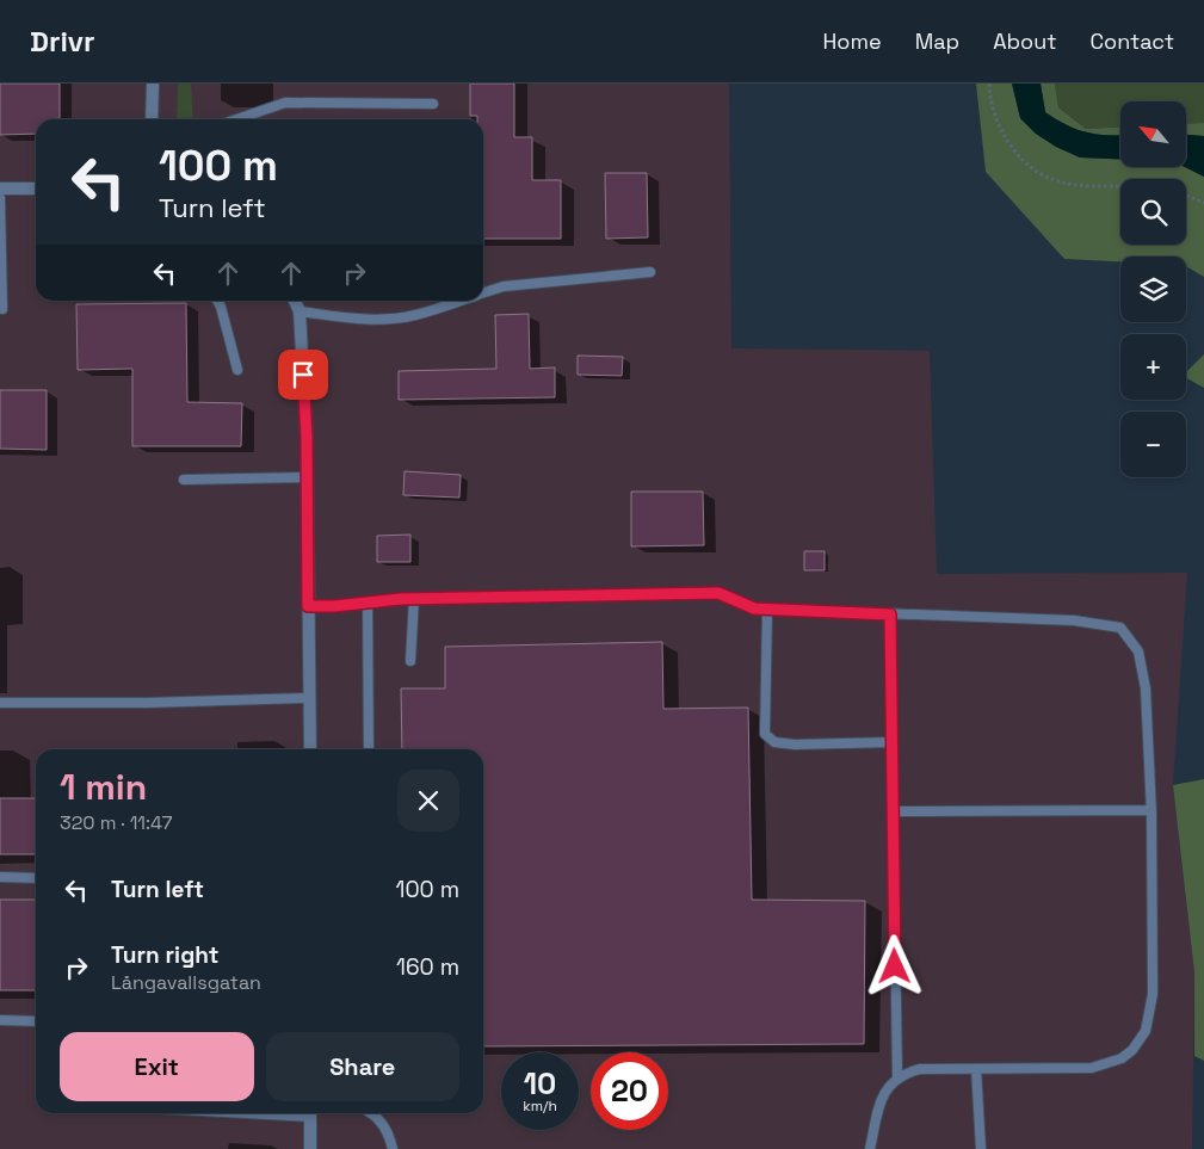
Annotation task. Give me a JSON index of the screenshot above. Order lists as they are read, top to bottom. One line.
{"north":"top left","page":{"header":"Drivr","nav":["Home","Map","About","Contact"],"map_buttons":["+","−"],"turn":["100 m","Turn left"],"heading":["1 min","320 m · 11:47"],"list":[{"name":"Turn left","value":"100 m"},{"name":"Turn right","note":"Långavallsgatan","value":"160 m"}],"buttons":["Exit","Share"],"speed":"10 km/h","limit":"20"}}
